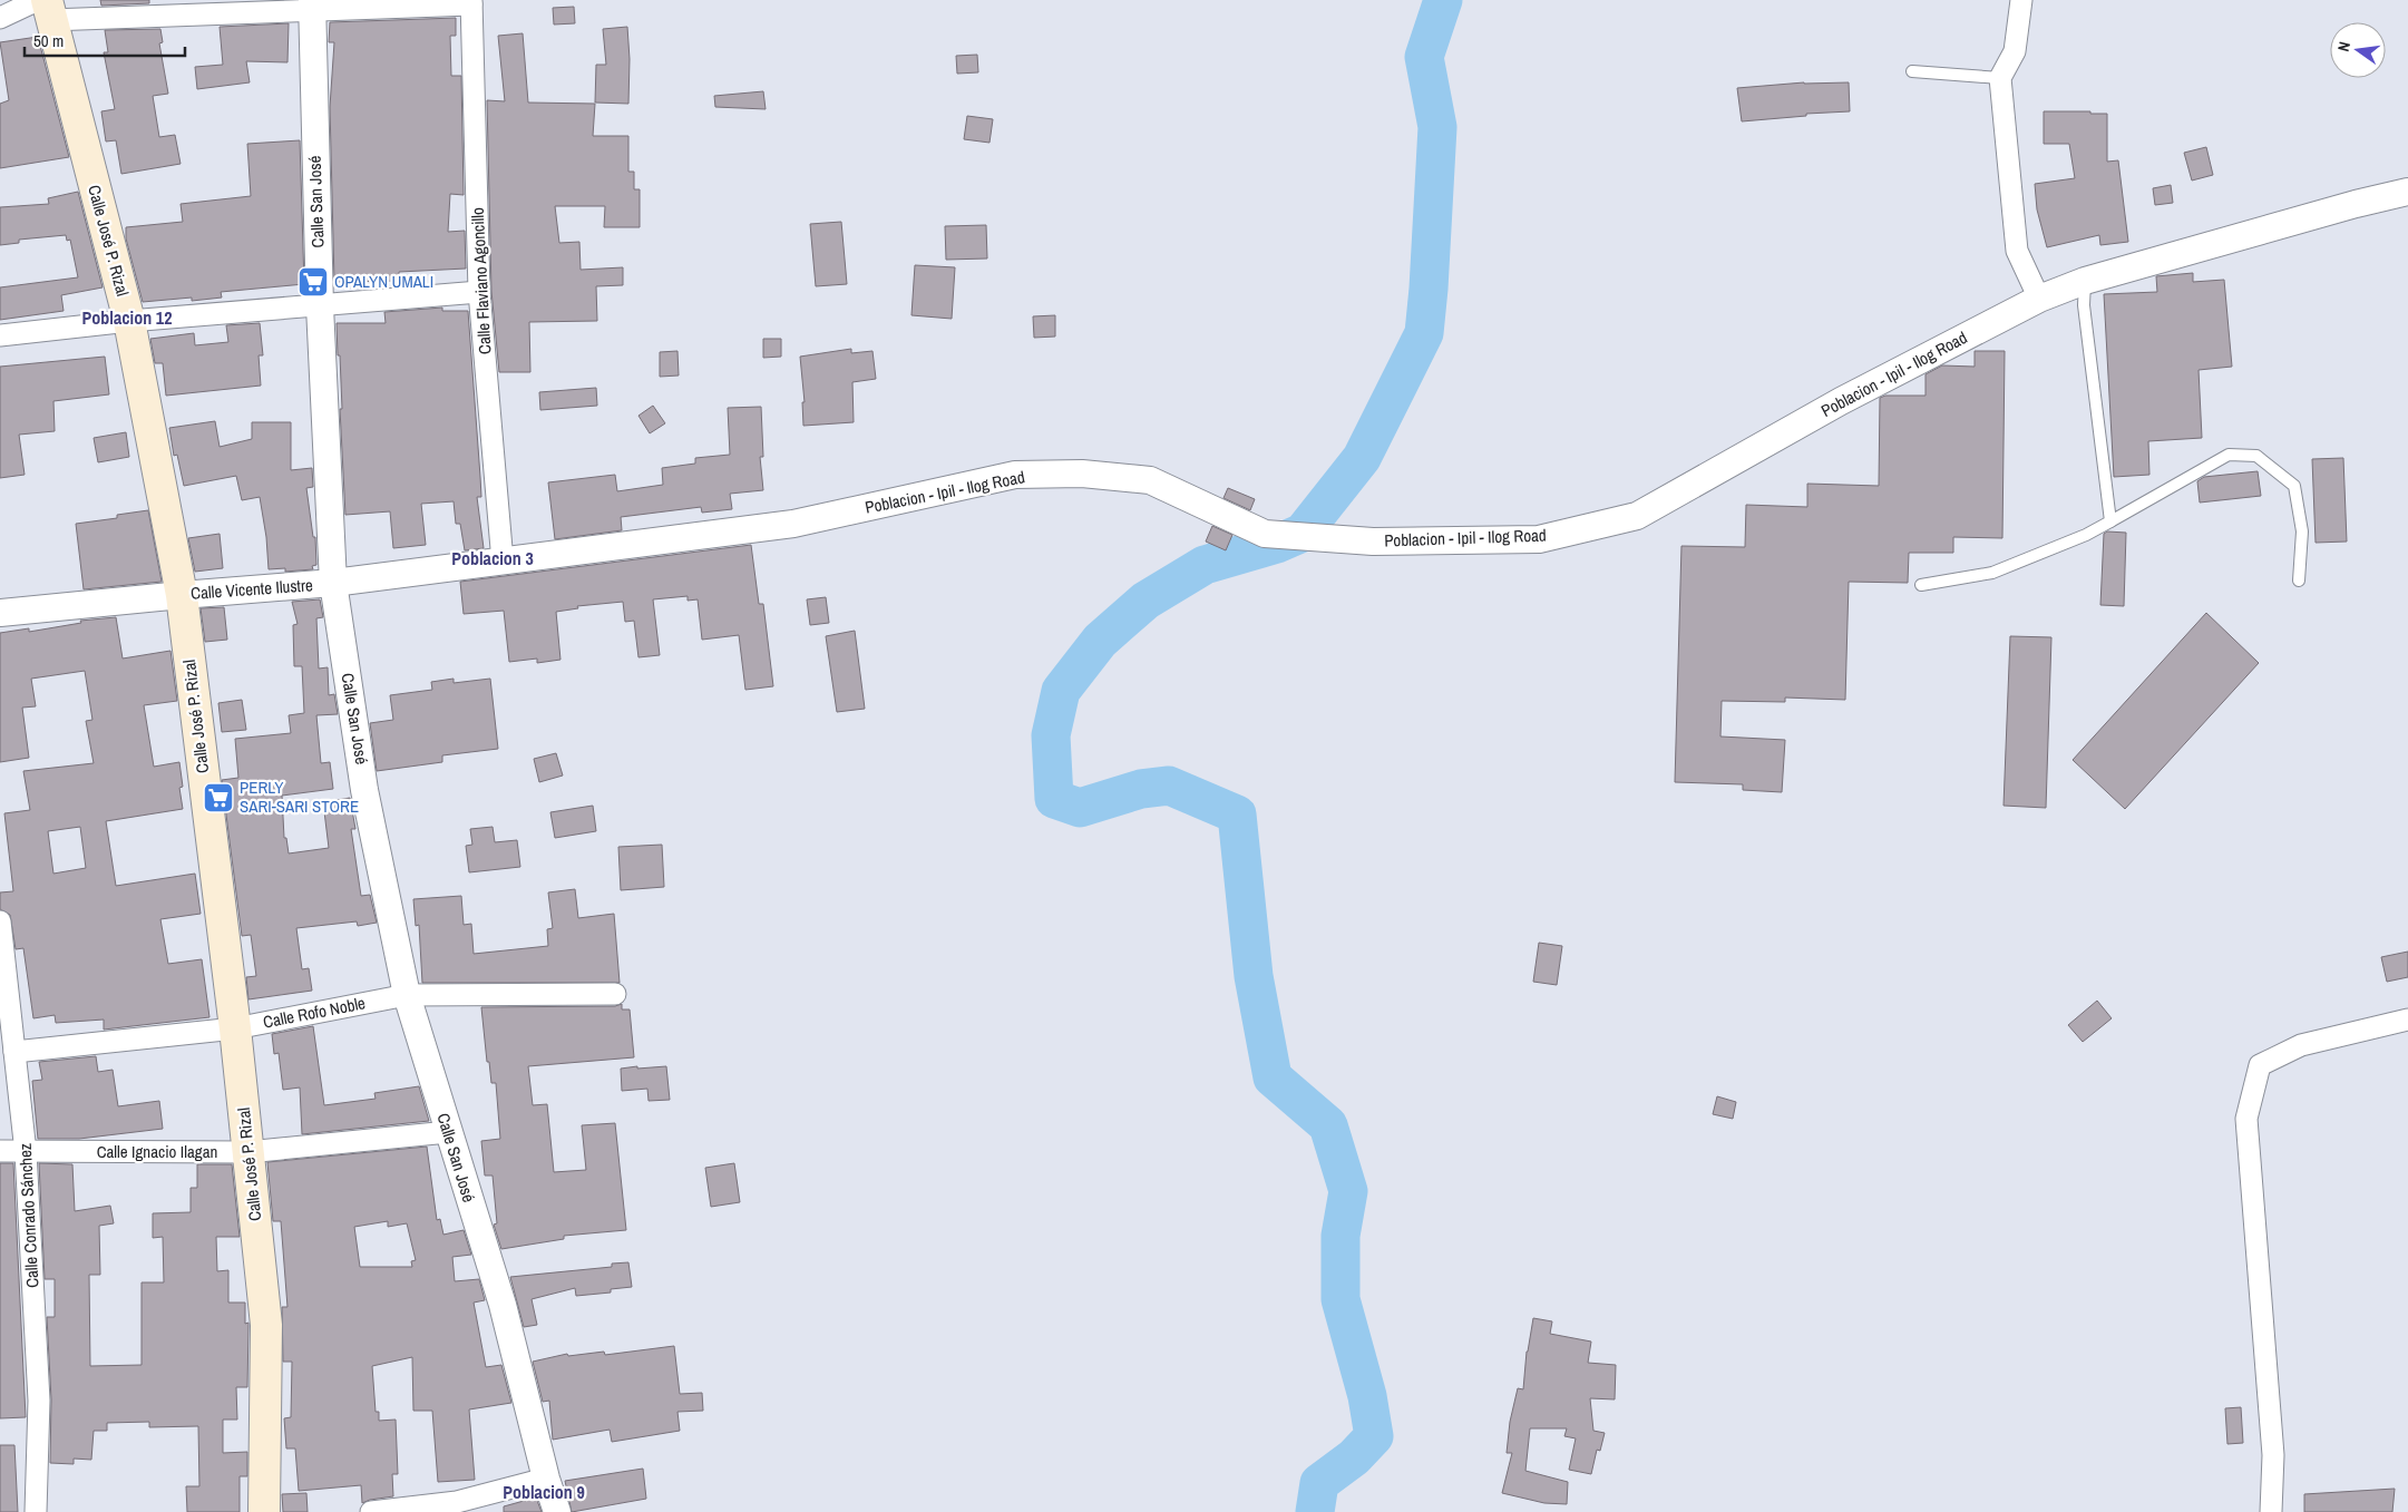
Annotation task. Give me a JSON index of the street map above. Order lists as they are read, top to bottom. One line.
{"streets":{"main road":["Calle José P. Rizal"],"street":["Calle San José","Calle Flaviano Agoncillo","Poblacion - Ipil - Ilog Road","Calle Vicente Ilustre","Calle Rofo Noble","Calle Ignacio Ilagan","Calle Conrado Sánchez"]},"crossings":[["Calle San José","Calle Vicente Ilustre"],["Calle San José","Calle Rofo Noble"],["Calle San José","Calle Ignacio Ilagan"],["Calle José P. Rizal","Calle Vicente Ilustre"],["Calle José P. Rizal","Calle Rofo Noble"],["Calle José P. Rizal","Calle Ignacio Ilagan"],["Calle Flaviano Agoncillo","Poblacion - Ipil - Ilog Road"],["Calle Flaviano Agoncillo","Calle Vicente Ilustre"],["Poblacion - Ipil - Ilog Road","Calle Vicente Ilustre"],["Calle Rofo Noble","Calle Conrado Sánchez"],["Calle Ignacio Ilagan","Calle Conrado Sánchez"]],"districts":["Poblacion 12","Poblacion 3","Poblacion 9"],"places":{"supermarket":["OPALYN UMALI","PERLY SARI-SARI STORE"]},"scale_bar":"50 m","north":"left"}
